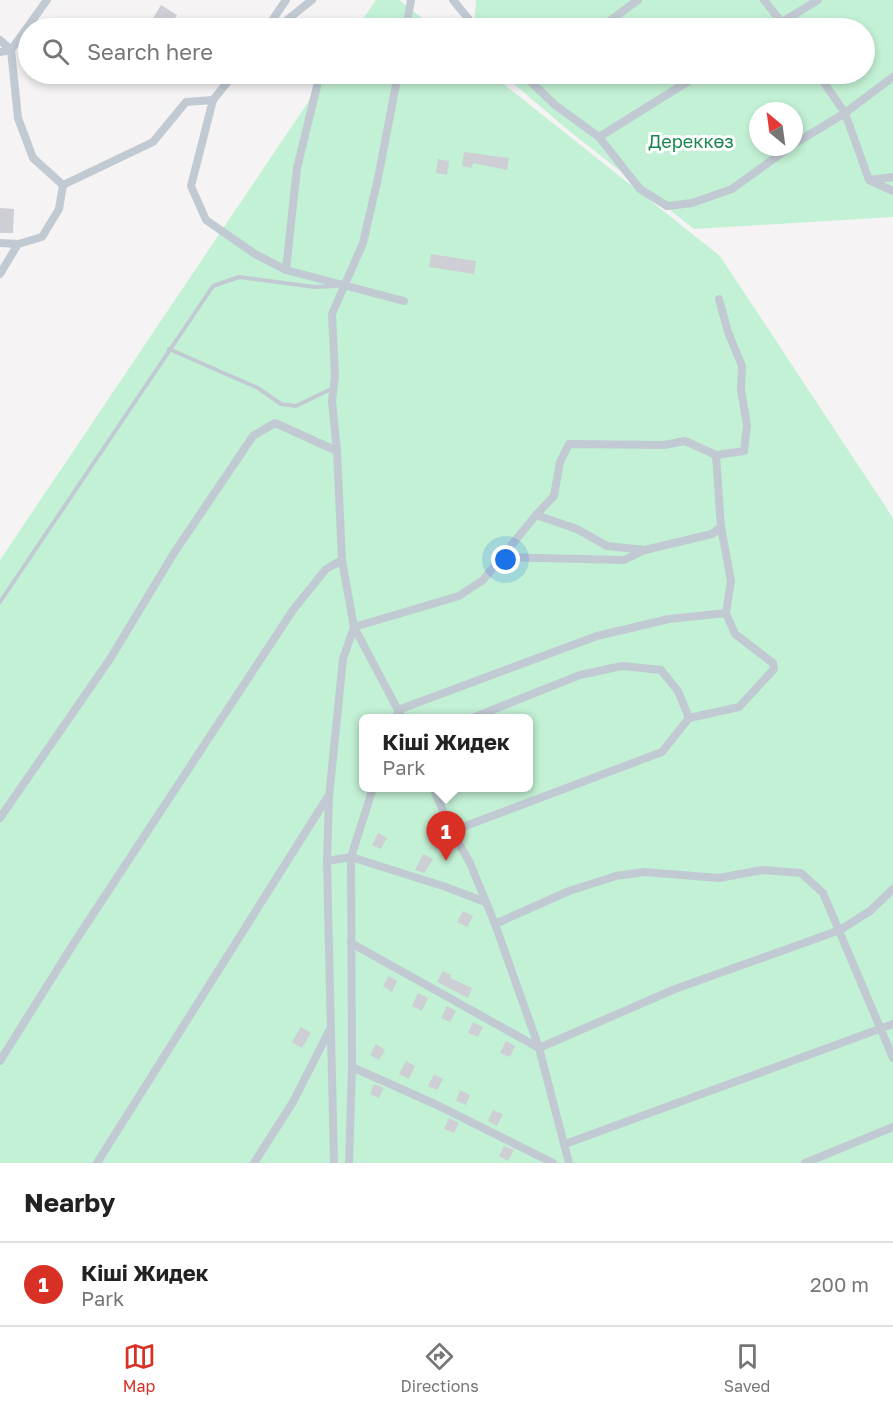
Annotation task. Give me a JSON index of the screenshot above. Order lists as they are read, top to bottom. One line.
{"parks":["Дереккөз"],"north":"top left","page":{"search":"Search here","popup":["Кіші Жидек","Park"],"pins":"1","heading":"Nearby","list":[{"mark":"1","name":"Кіші Жидек","note":"Park","value":"200 m"}],"nav":["Map","Directions","Saved"]}}
